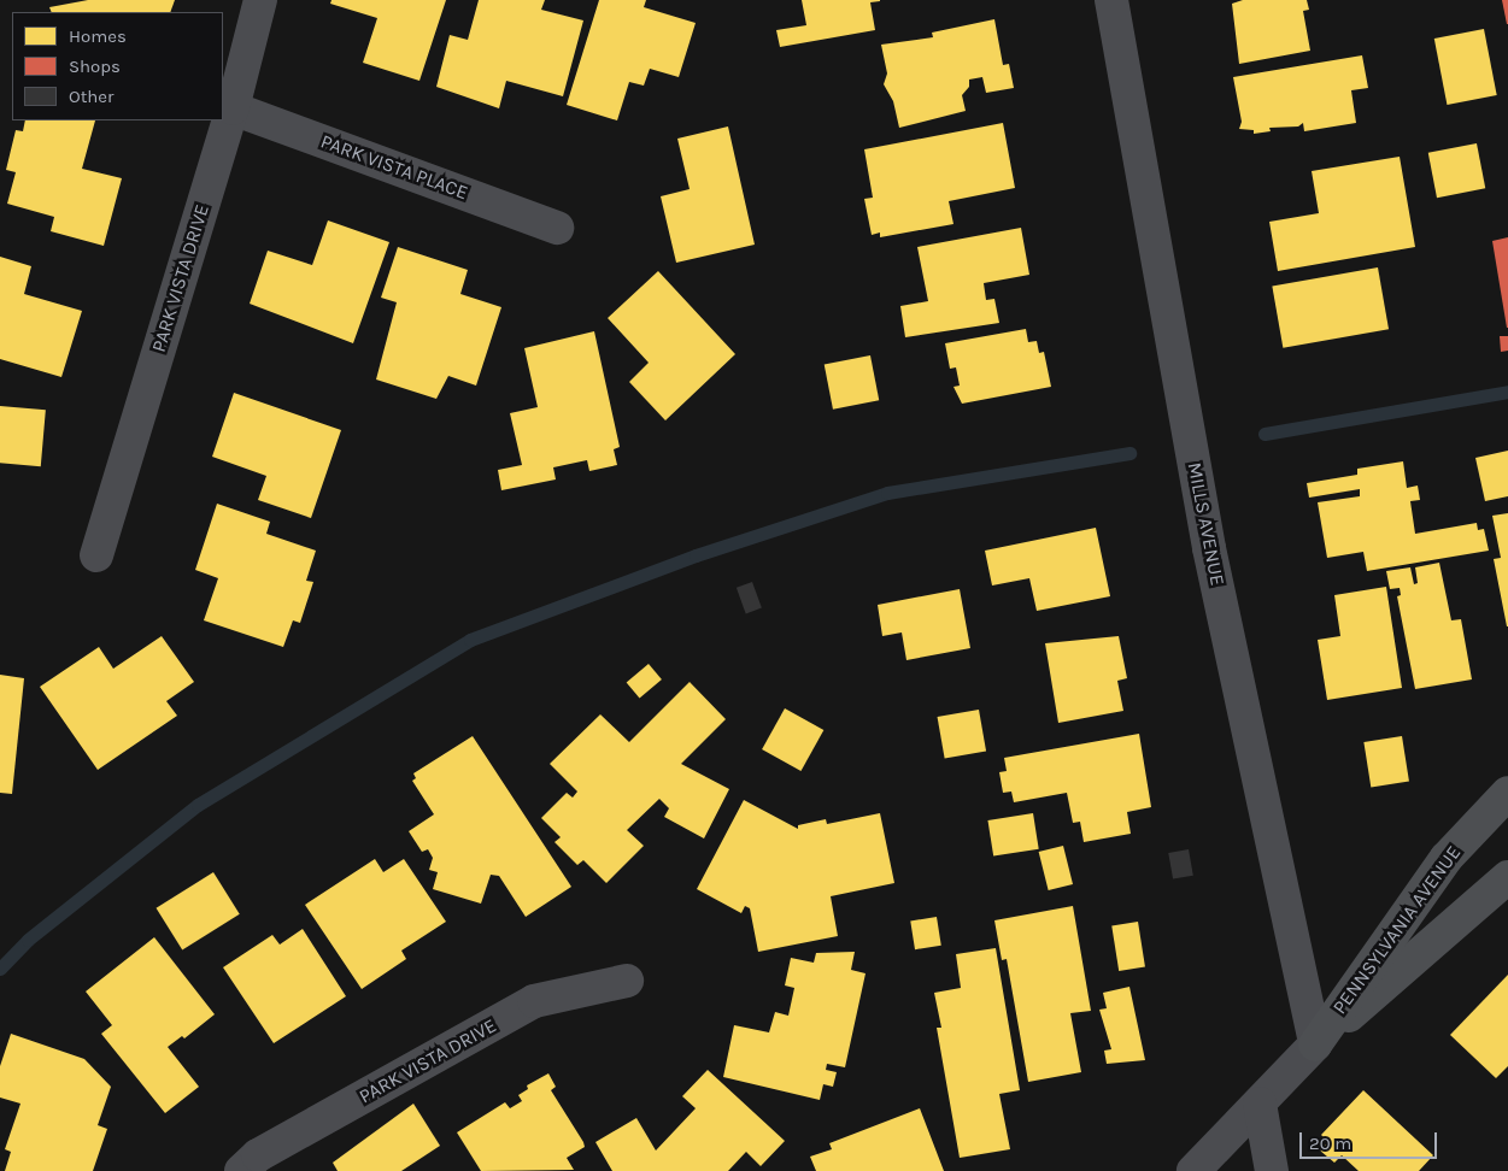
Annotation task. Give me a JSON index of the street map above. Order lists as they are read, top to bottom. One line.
{"streets":{"main road":["PENNSYLVANIA AVENUE"],"street":["PARK VISTA PLACE","PARK VISTA DRIVE","MILLS AVENUE"]},"crossings":[["PARK VISTA PLACE","PARK VISTA DRIVE"],["MILLS AVENUE","PENNSYLVANIA AVENUE"]],"legend":["Homes","Shops","Other"],"scale_bar":"20 m"}
